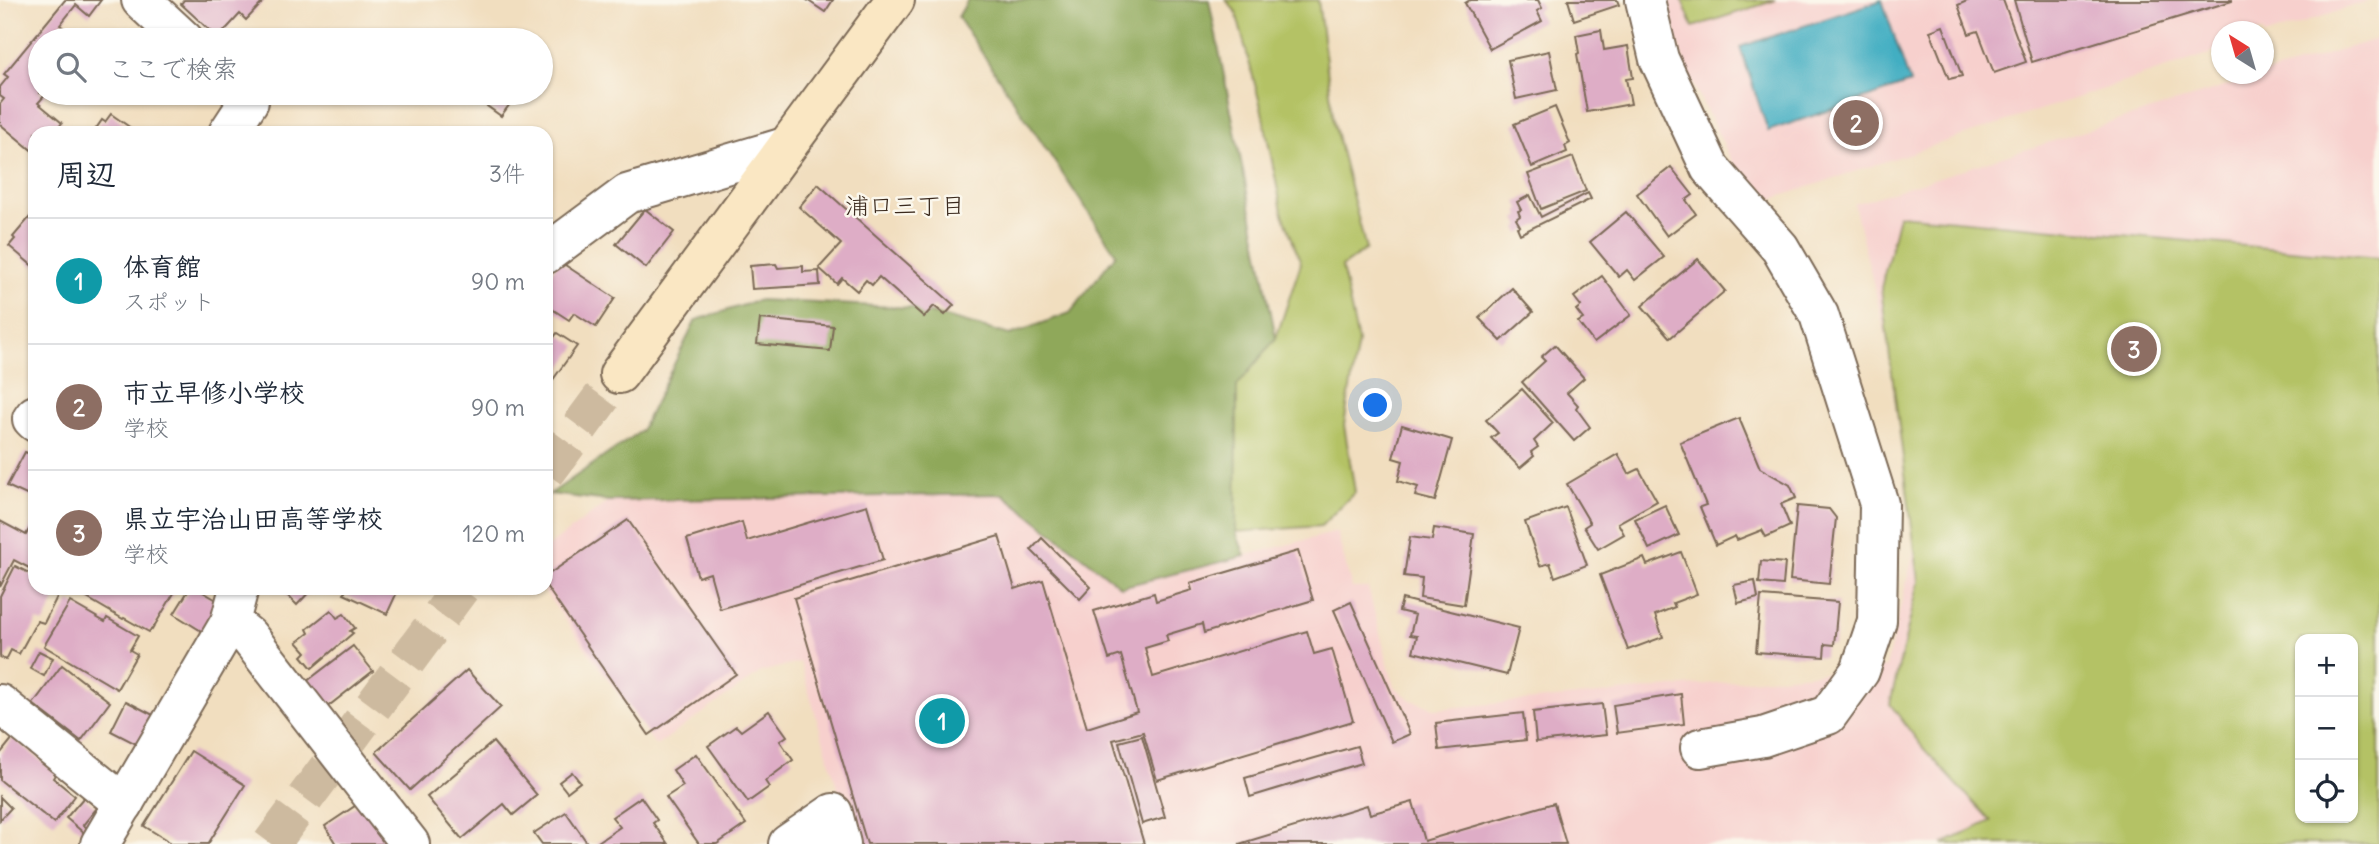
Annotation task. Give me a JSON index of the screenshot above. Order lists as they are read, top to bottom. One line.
{"districts":["浦口三丁目"],"north":"top left","page":{"search":"ここで検索","pins":["2","3","1"],"heading":["周辺","3件"],"list":[{"mark":"1","name":"体育館","note":"スポット","value":"90 m"},{"mark":"2","name":"市立早修小学校","note":"学校","value":"90 m"},{"mark":"3","name":"県立宇治山田高等学校","note":"学校","value":"120 m"}],"map_buttons":["+","−"]}}
